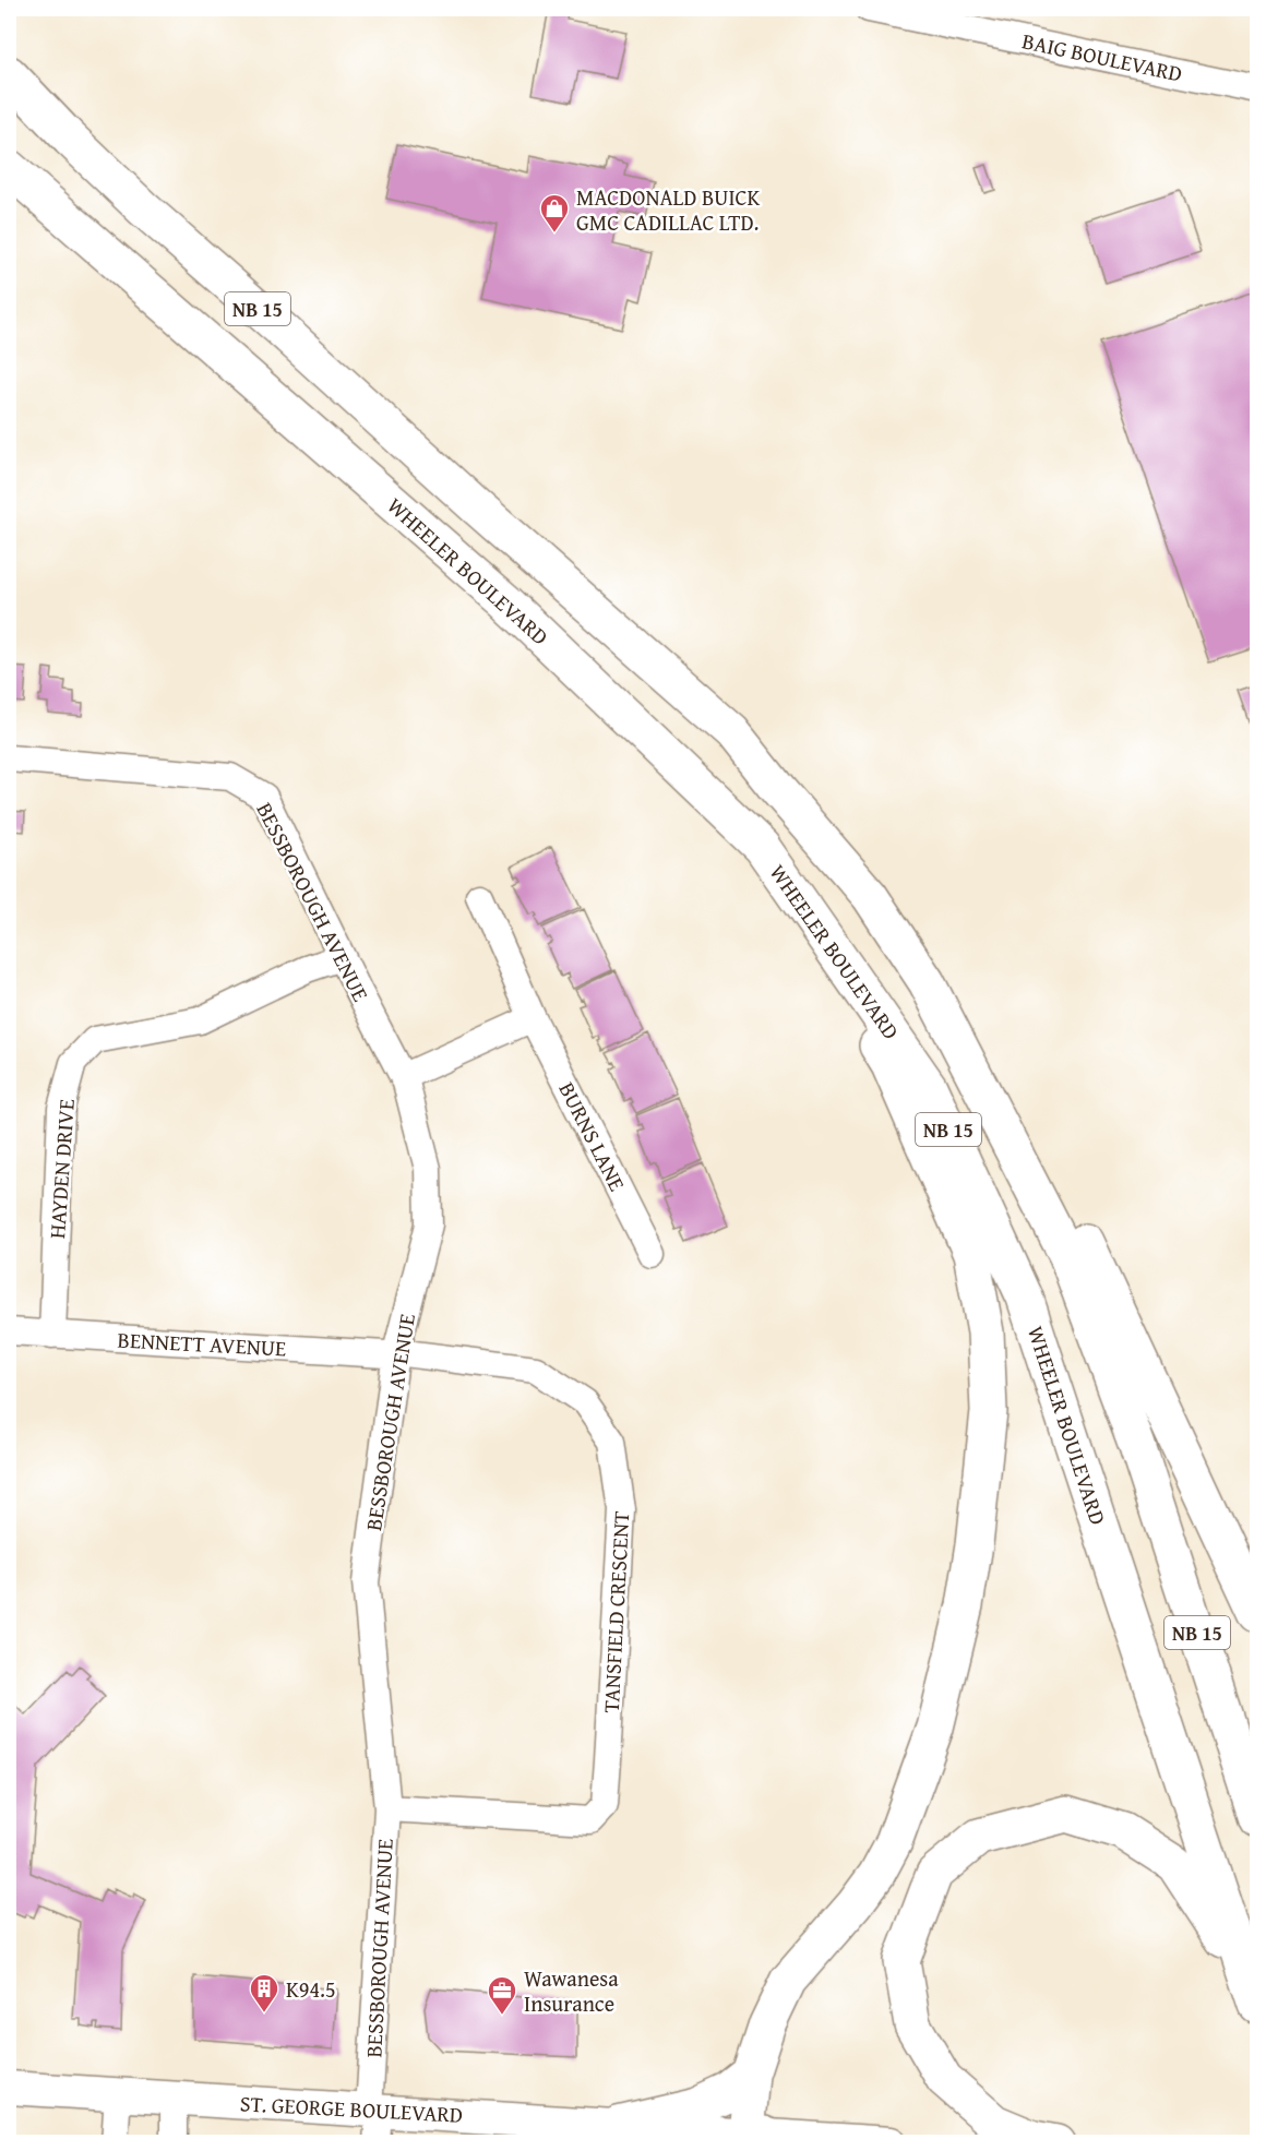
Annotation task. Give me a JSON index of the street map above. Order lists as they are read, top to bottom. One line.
{"streets":{"highway":["NB 15","WHEELER BOULEVARD"],"main road":["ST. GEORGE BOULEVARD"],"street":["BAIG BOULEVARD","BESSBOROUGH AVENUE","BURNS LANE","HAYDEN DRIVE","BENNETT AVENUE","TANSFIELD CRESCENT"]},"crossings":[["BESSBOROUGH AVENUE","HAYDEN DRIVE"],["BESSBOROUGH AVENUE","BENNETT AVENUE"],["BESSBOROUGH AVENUE","TANSFIELD CRESCENT"],["BESSBOROUGH AVENUE","ST. GEORGE BOULEVARD"],["HAYDEN DRIVE","BENNETT AVENUE"],["BENNETT AVENUE","TANSFIELD CRESCENT"]],"places":{"shop":["MACDONALD BUICK GMC CADILLAC LTD."],"building":["K94.5"],"office":["Wawanesa Insurance"]}}
